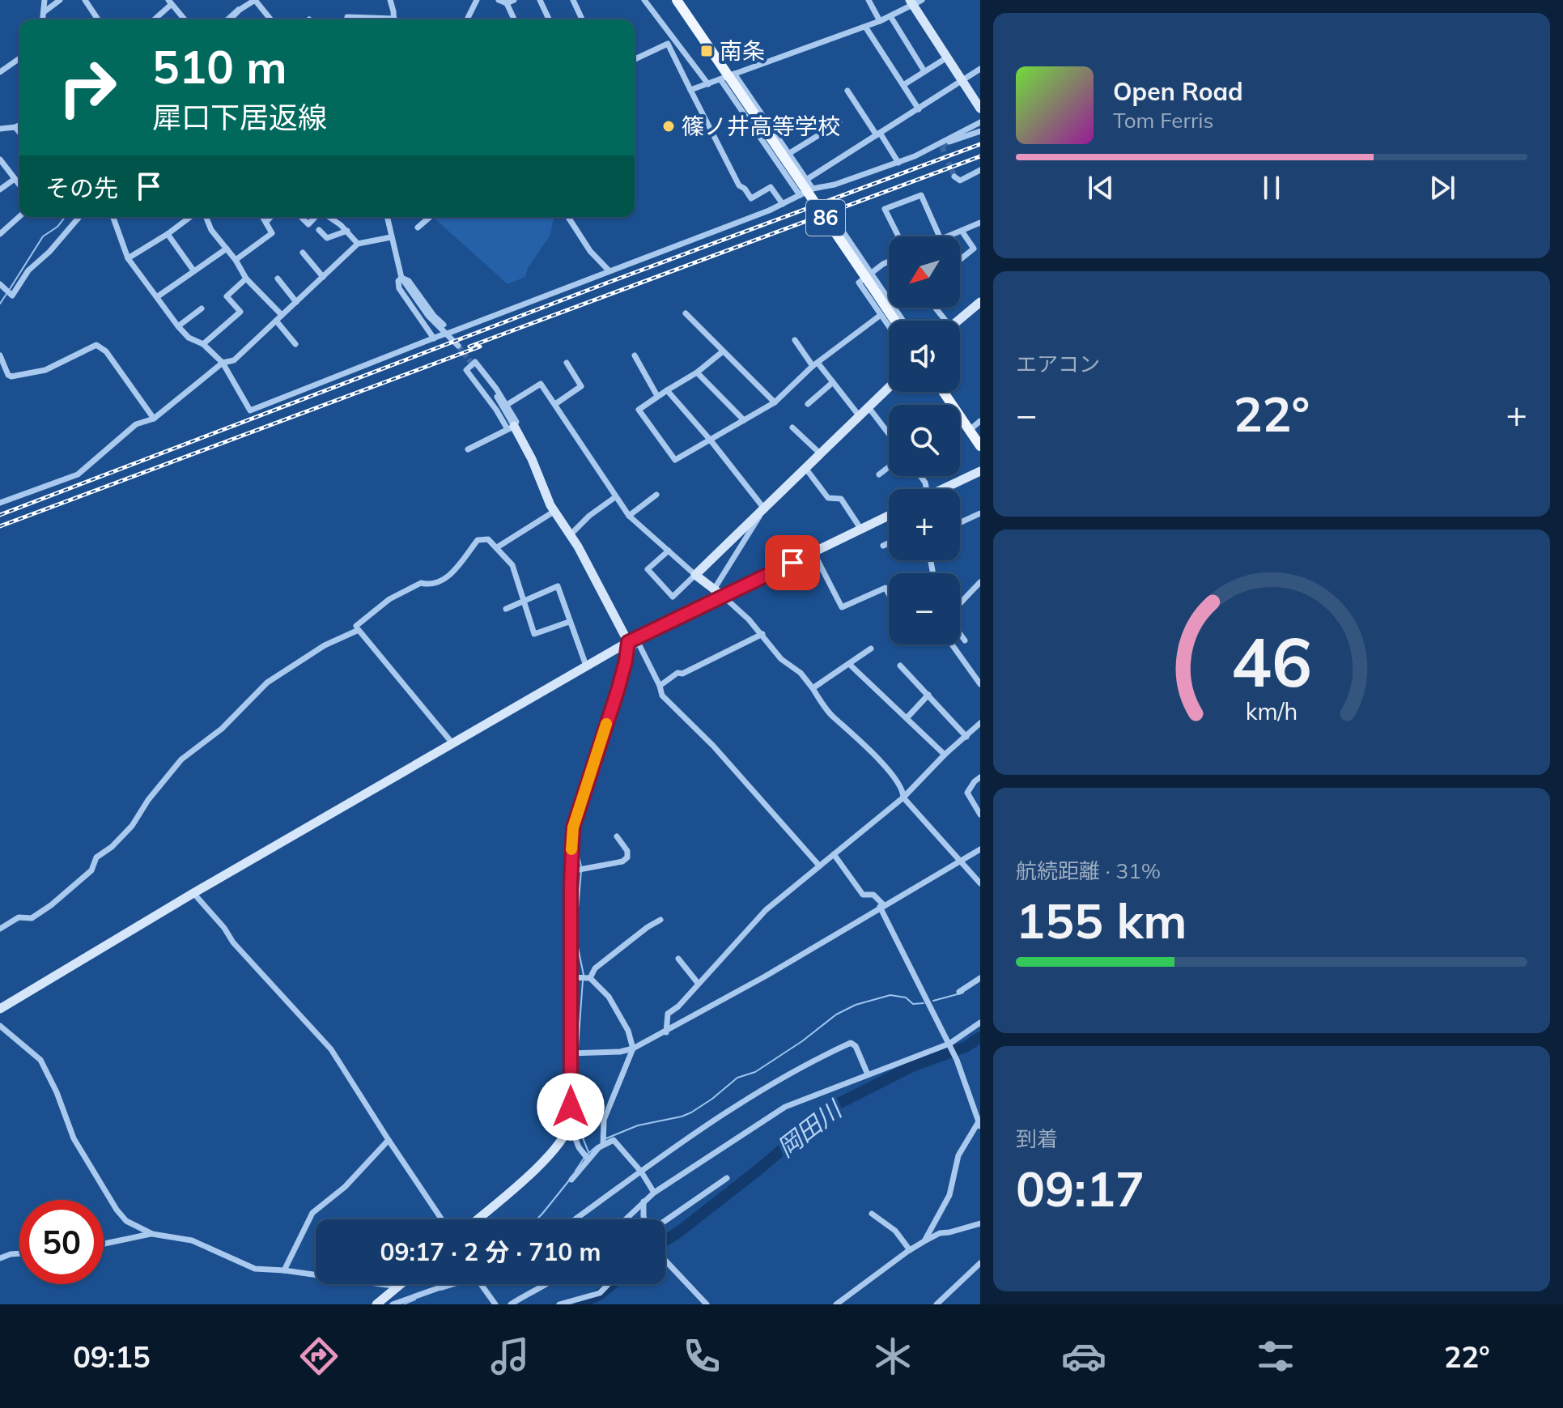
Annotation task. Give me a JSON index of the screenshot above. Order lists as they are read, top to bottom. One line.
{"streets":{"main road":["86"]},"water":["岡田川"],"places":{"transit":["南条"],"other":["篠ノ井高等学校"]},"north":"bottom left","page":{"turn":["510 m","犀口下居返線"],"song":["Open Road","Tom Ferris"],"then":"その先","map_buttons":["+","−"],"tile":["エアコン",["航続距離 · 31%","155 km"],["到着","09:17"]],"heat":["−","22°","+"],"limit":"50","trip":"09:17 · 2 分 · 710 m","tabs":["09:15","22°"],"gauge":["46","km/h"]}}
